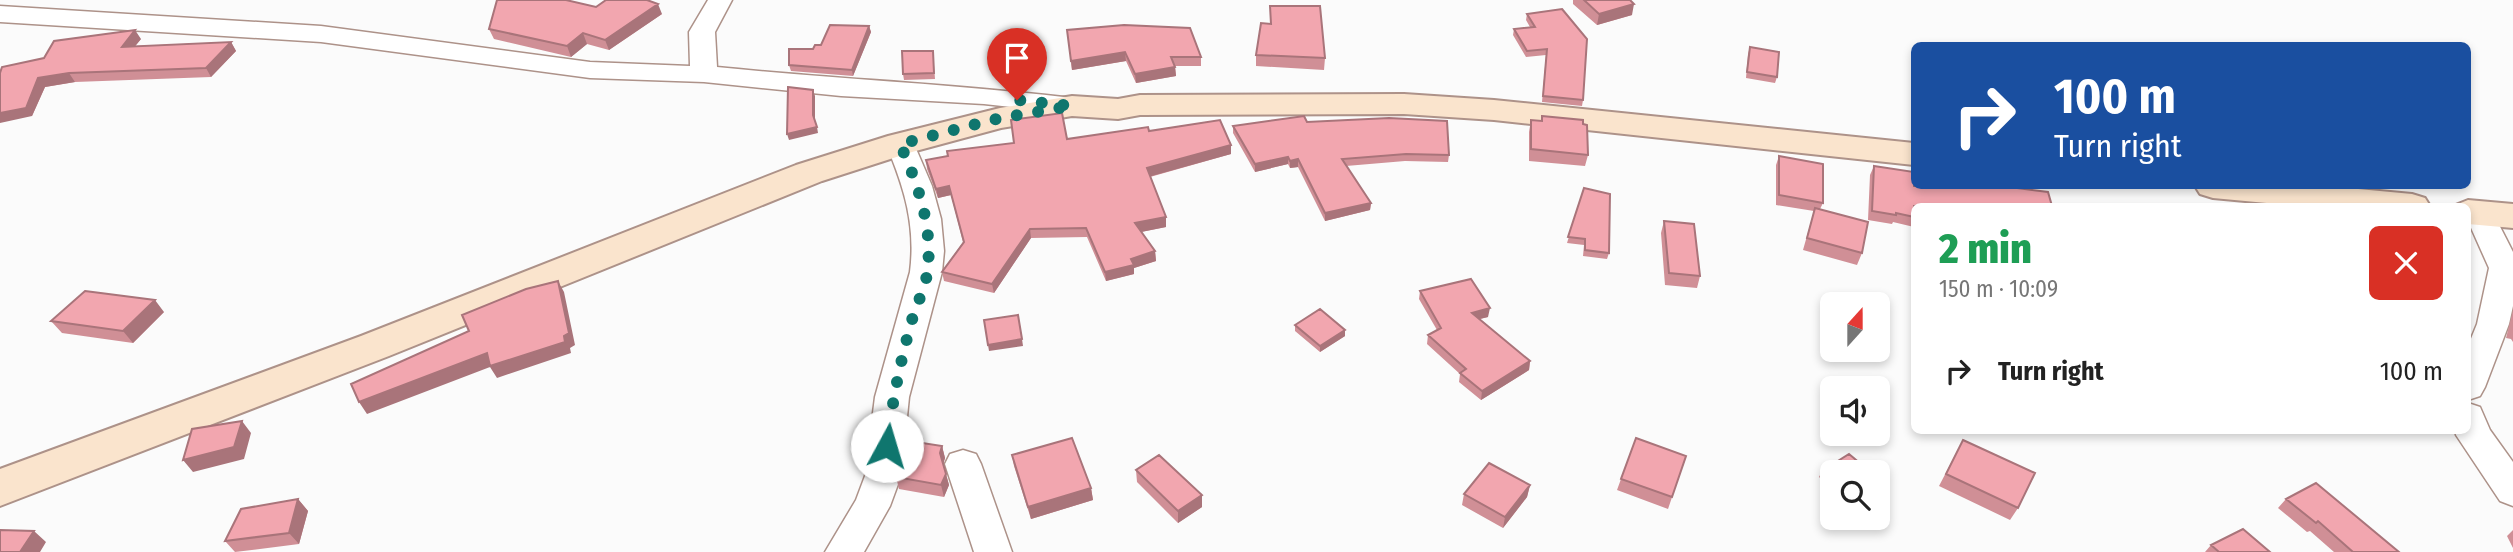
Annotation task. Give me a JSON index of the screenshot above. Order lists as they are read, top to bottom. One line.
{"north":"top","page":{"turn":["100 m","Turn right"],"heading":["2 min","150 m · 10:09"],"list":[{"name":"Turn right","value":"100 m"}]}}
